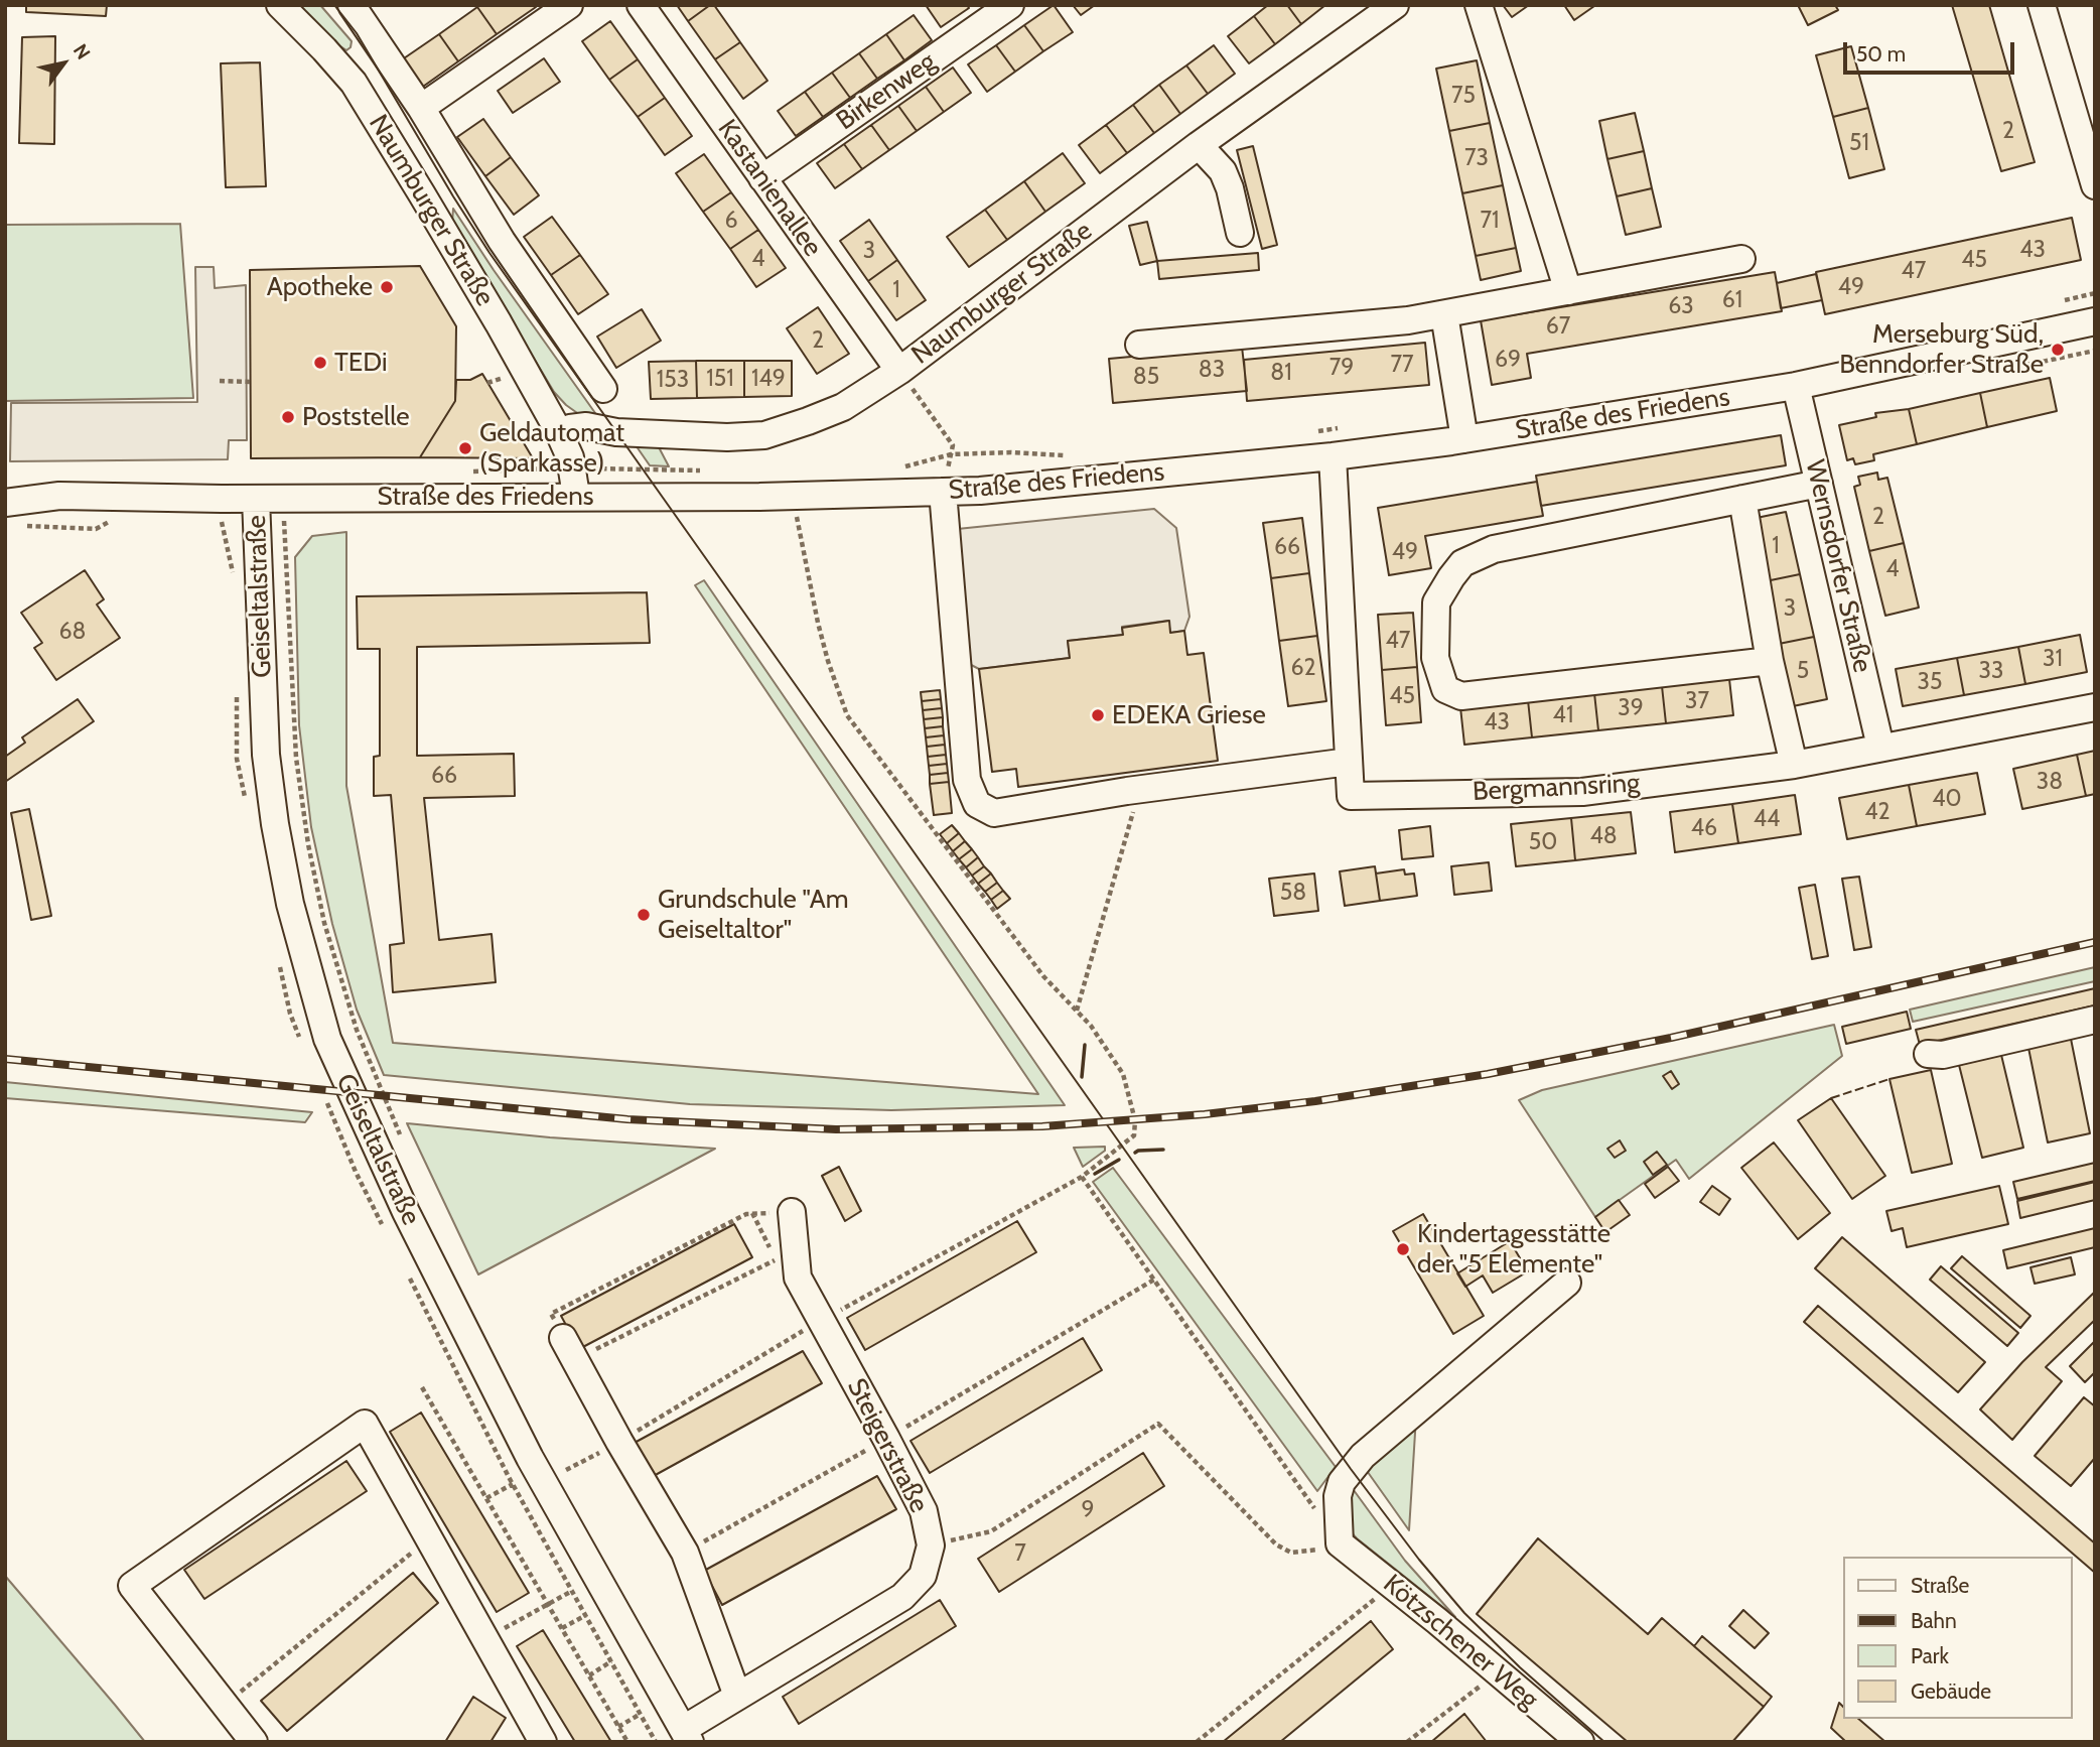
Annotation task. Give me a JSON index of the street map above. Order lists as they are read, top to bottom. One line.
{"streets":{"street":["Birkenweg","Kastanienallee","Naumburger Straße","Straße des Friedens","Wernsdorfer Straße","Geiseltalstraße","Bergmannsring","Steigerstraße","Kötzschener Weg"]},"crossings":[["Birkenweg","Kastanienallee"],["Kastanienallee","Naumburger Straße"],["Naumburger Straße","Straße des Friedens"],["Straße des Friedens","Wernsdorfer Straße"],["Straße des Friedens","Geiseltalstraße"],["Straße des Friedens","Bergmannsring"],["Wernsdorfer Straße","Bergmannsring"],["Geiseltalstraße","Steigerstraße"]],"places":["Apotheke","Merseburg Süd, Benndorfer Straße","TEDi","Poststelle","Geldautomat (Sparkasse)","EDEKA Griese","Grundschule \"Am Geiseltaltor\"","Kindertagesstätte der \"5 Elemente\""],"house_numbers":["75","2","51","73","6","71","43","3","4","45","47","49","1","61","63","67","2","69","77","79","83","81","85","151","149","153","2","1","66","49","4","3","68","47","31","62","5","33","35","45","37","39","41","43","66","38","40","42","44","46","48","50","58","9","7"],"legend":["Straße","Bahn","Park","Gebäude"],"scale_bar":"50 m","north":"top right"}
